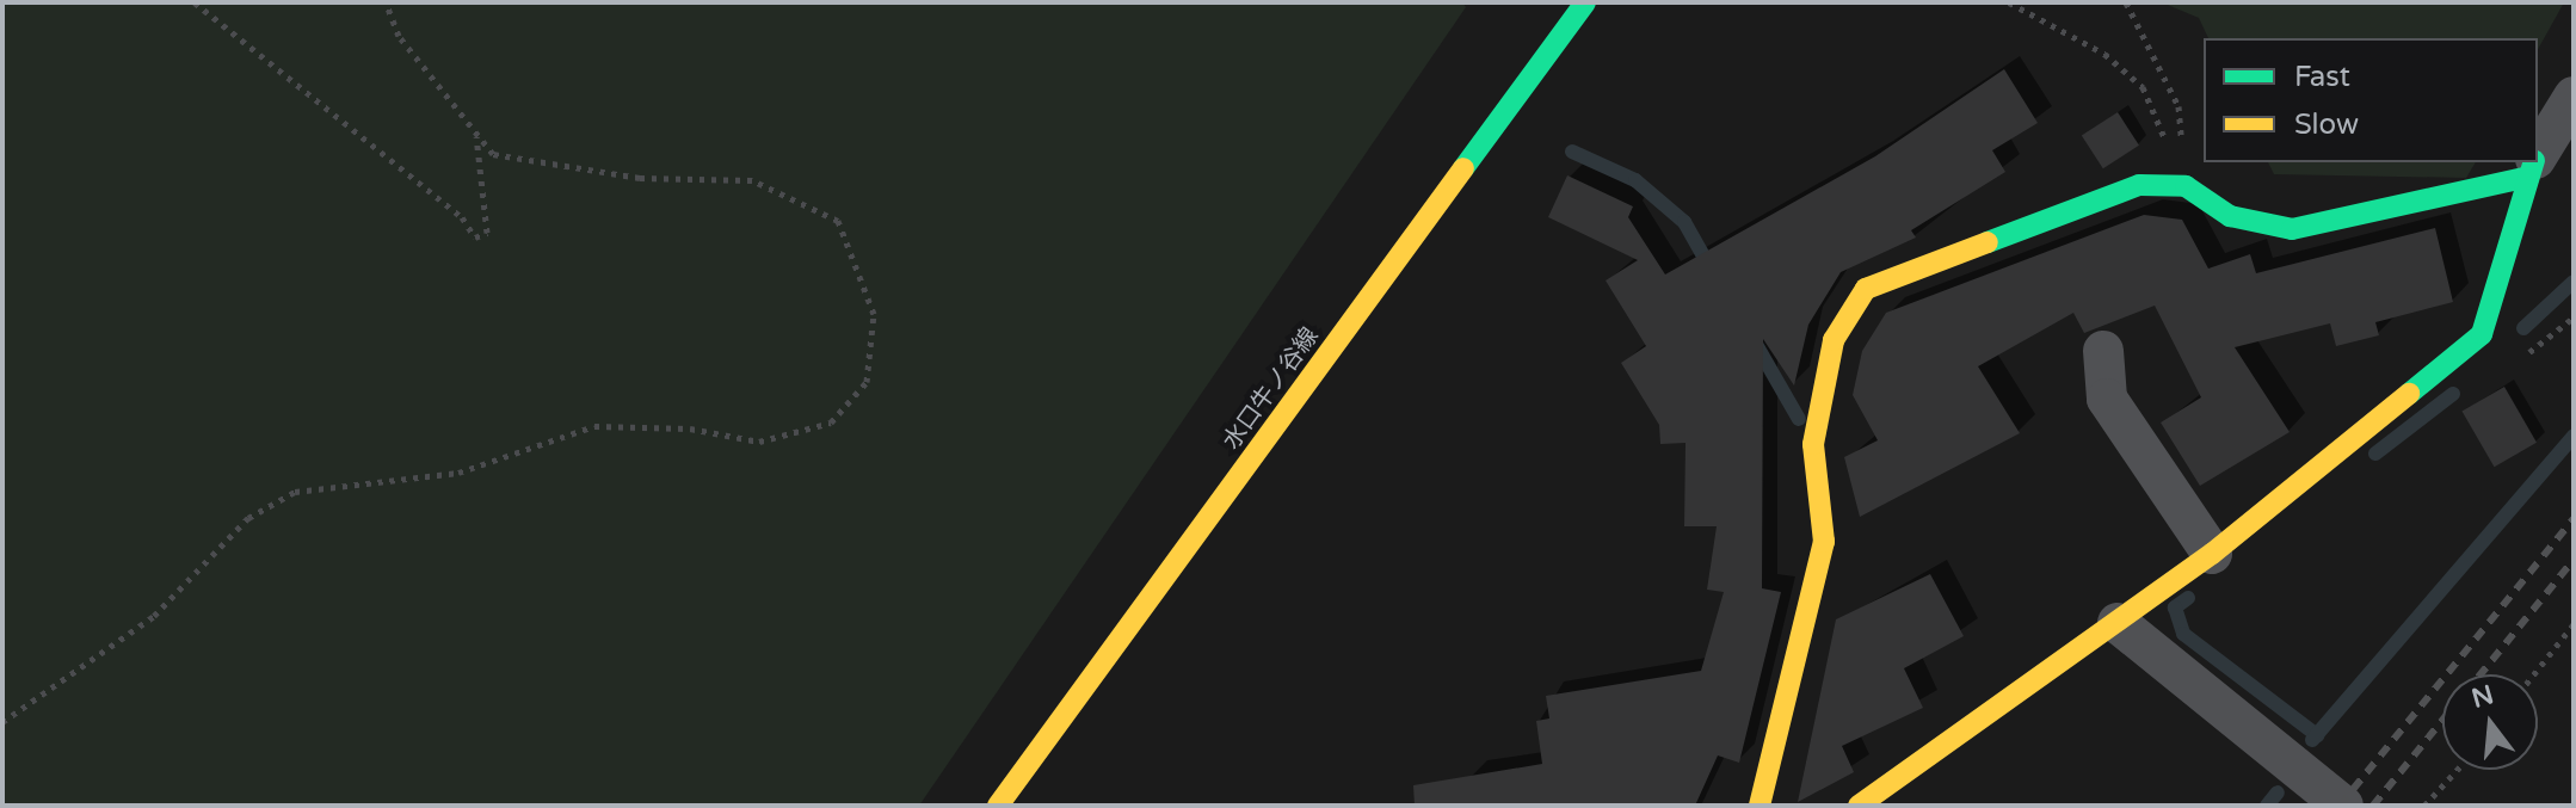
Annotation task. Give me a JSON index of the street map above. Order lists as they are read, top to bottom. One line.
{"streets":{"street":["水口牛ノ谷線"]},"legend":["Fast","Slow"],"north":"top"}
